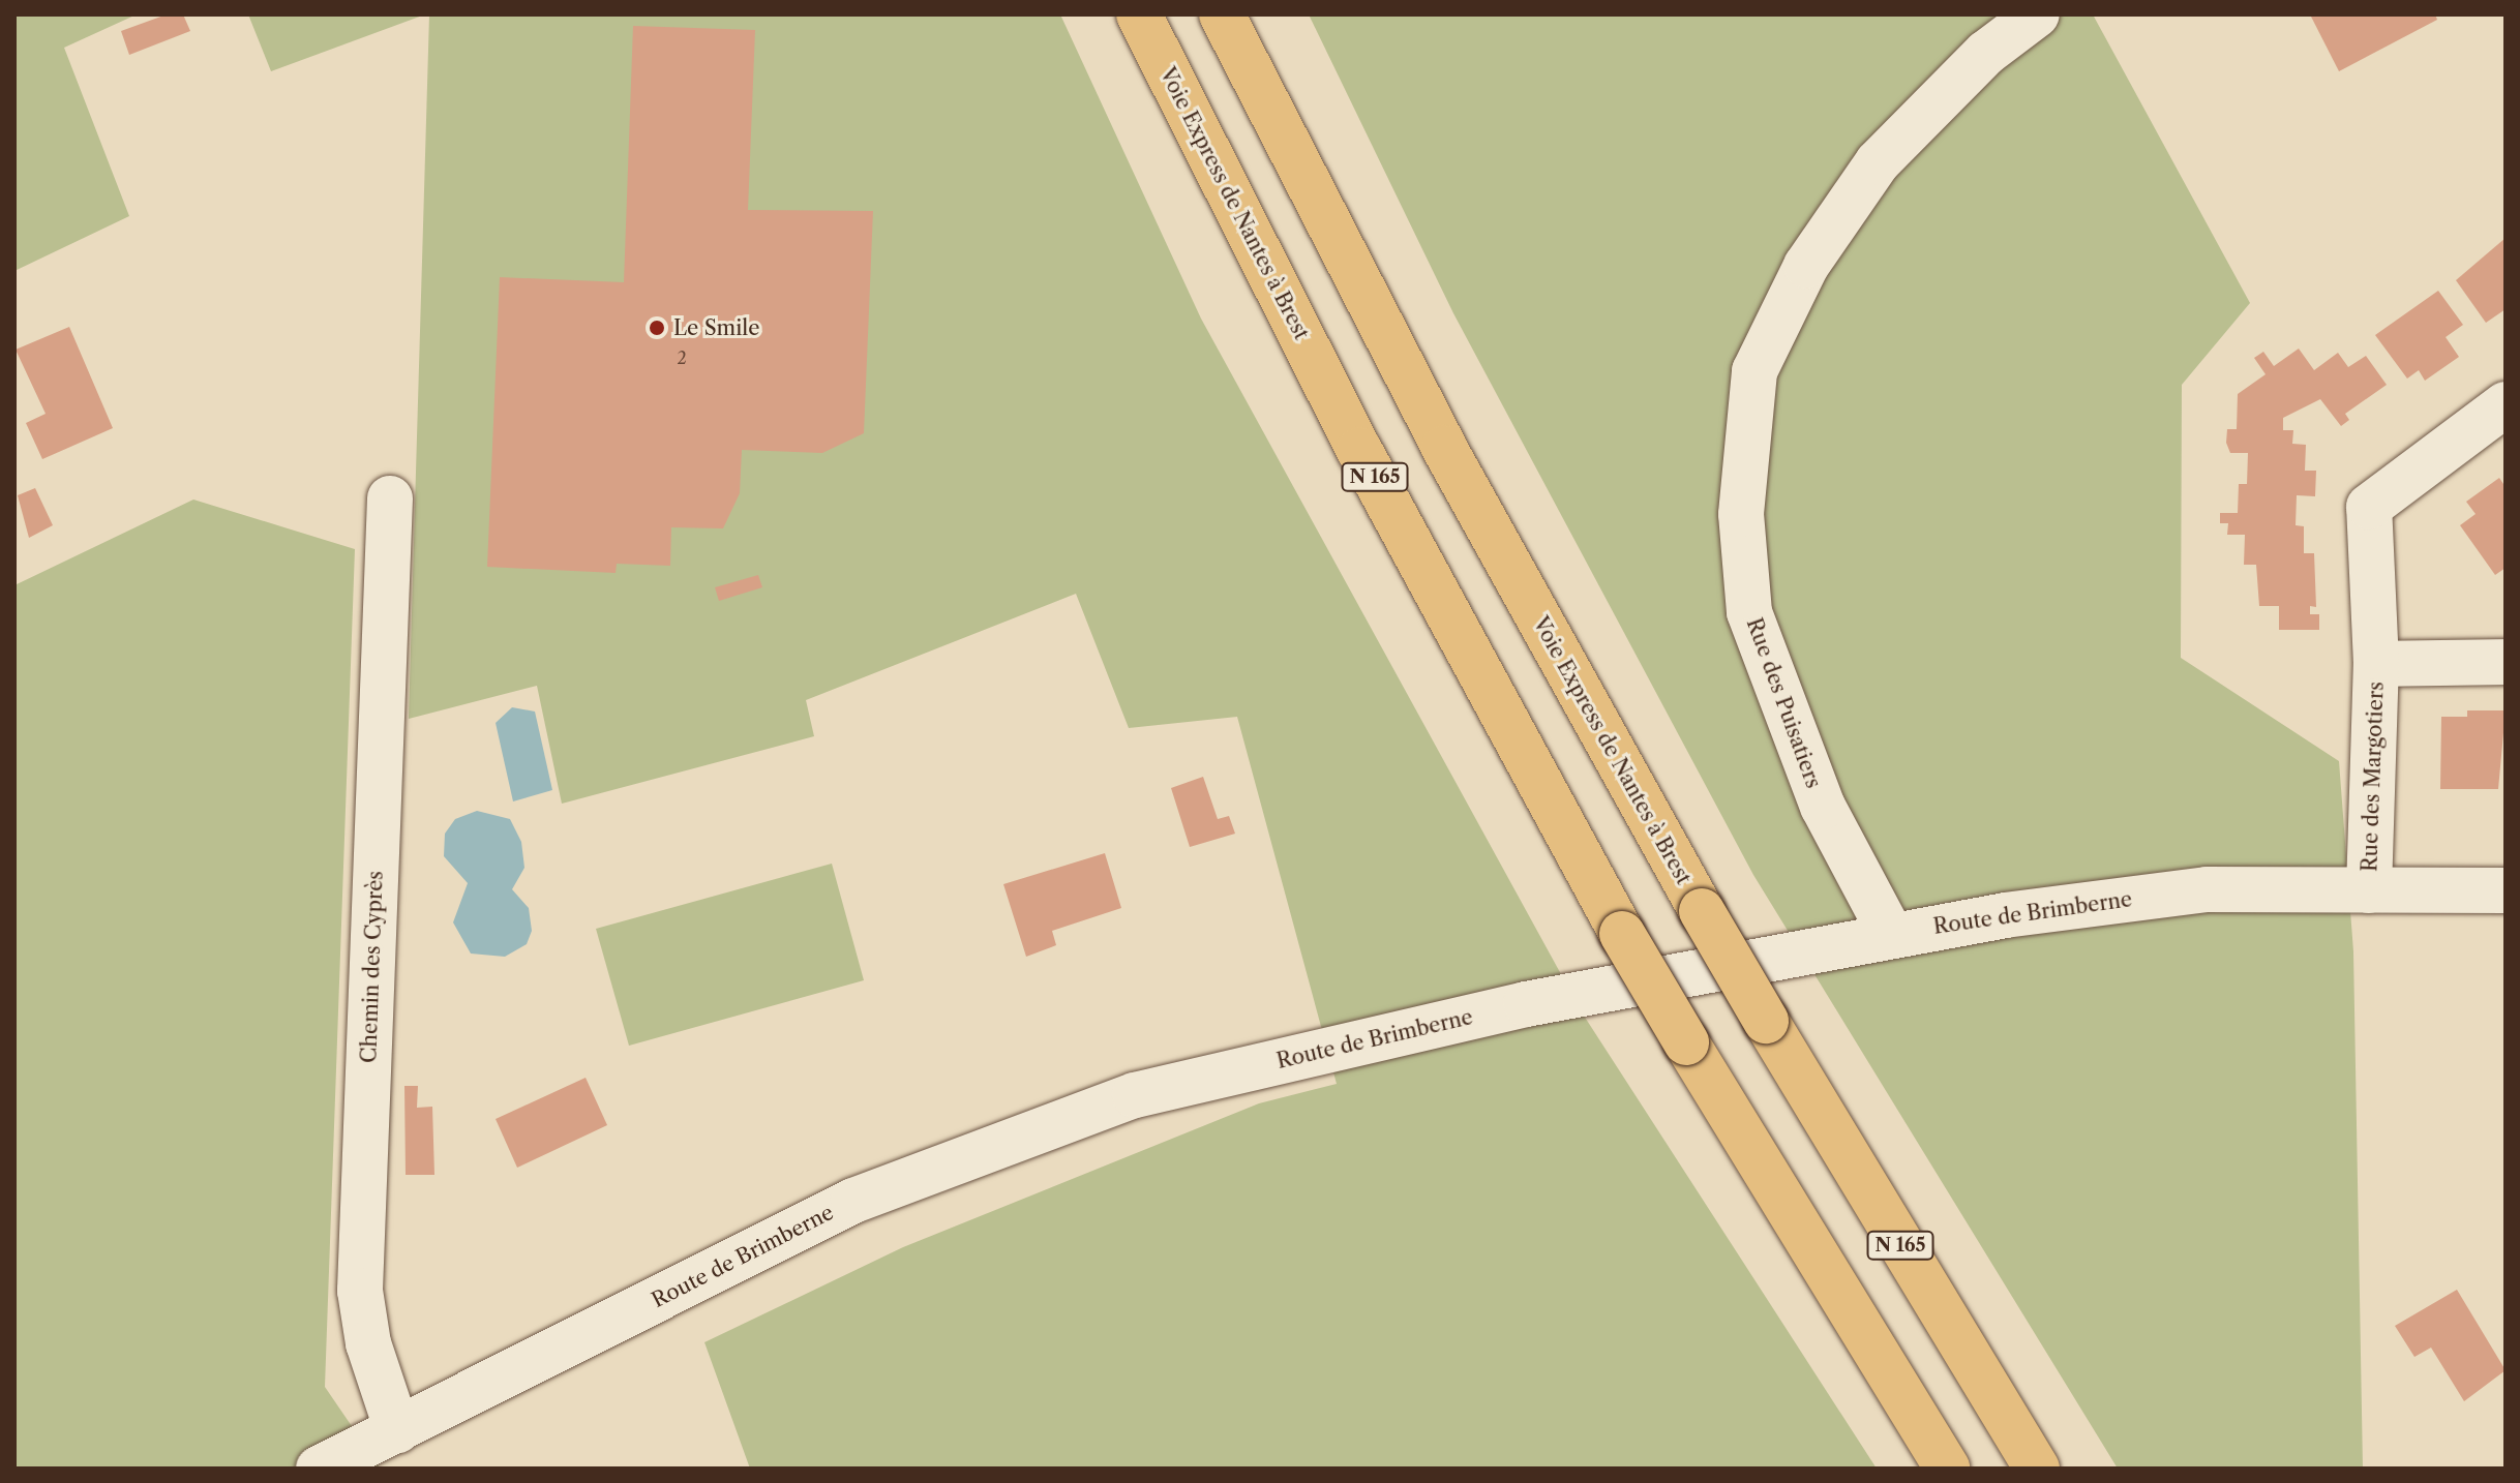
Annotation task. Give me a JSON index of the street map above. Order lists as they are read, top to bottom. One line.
{"streets":{"highway":["Voie Express de Nantes à Brest","N 165"],"street":["Rue des Puisatiers","Rue des Margotiers","Route de Brimberne","Chemin des Cyprès"]},"crossings":[["Rue des Puisatiers","Route de Brimberne"],["Rue des Margotiers","Route de Brimberne"],["Route de Brimberne","Chemin des Cyprès"]],"places":["Le Smile"],"house_numbers":["2"]}
